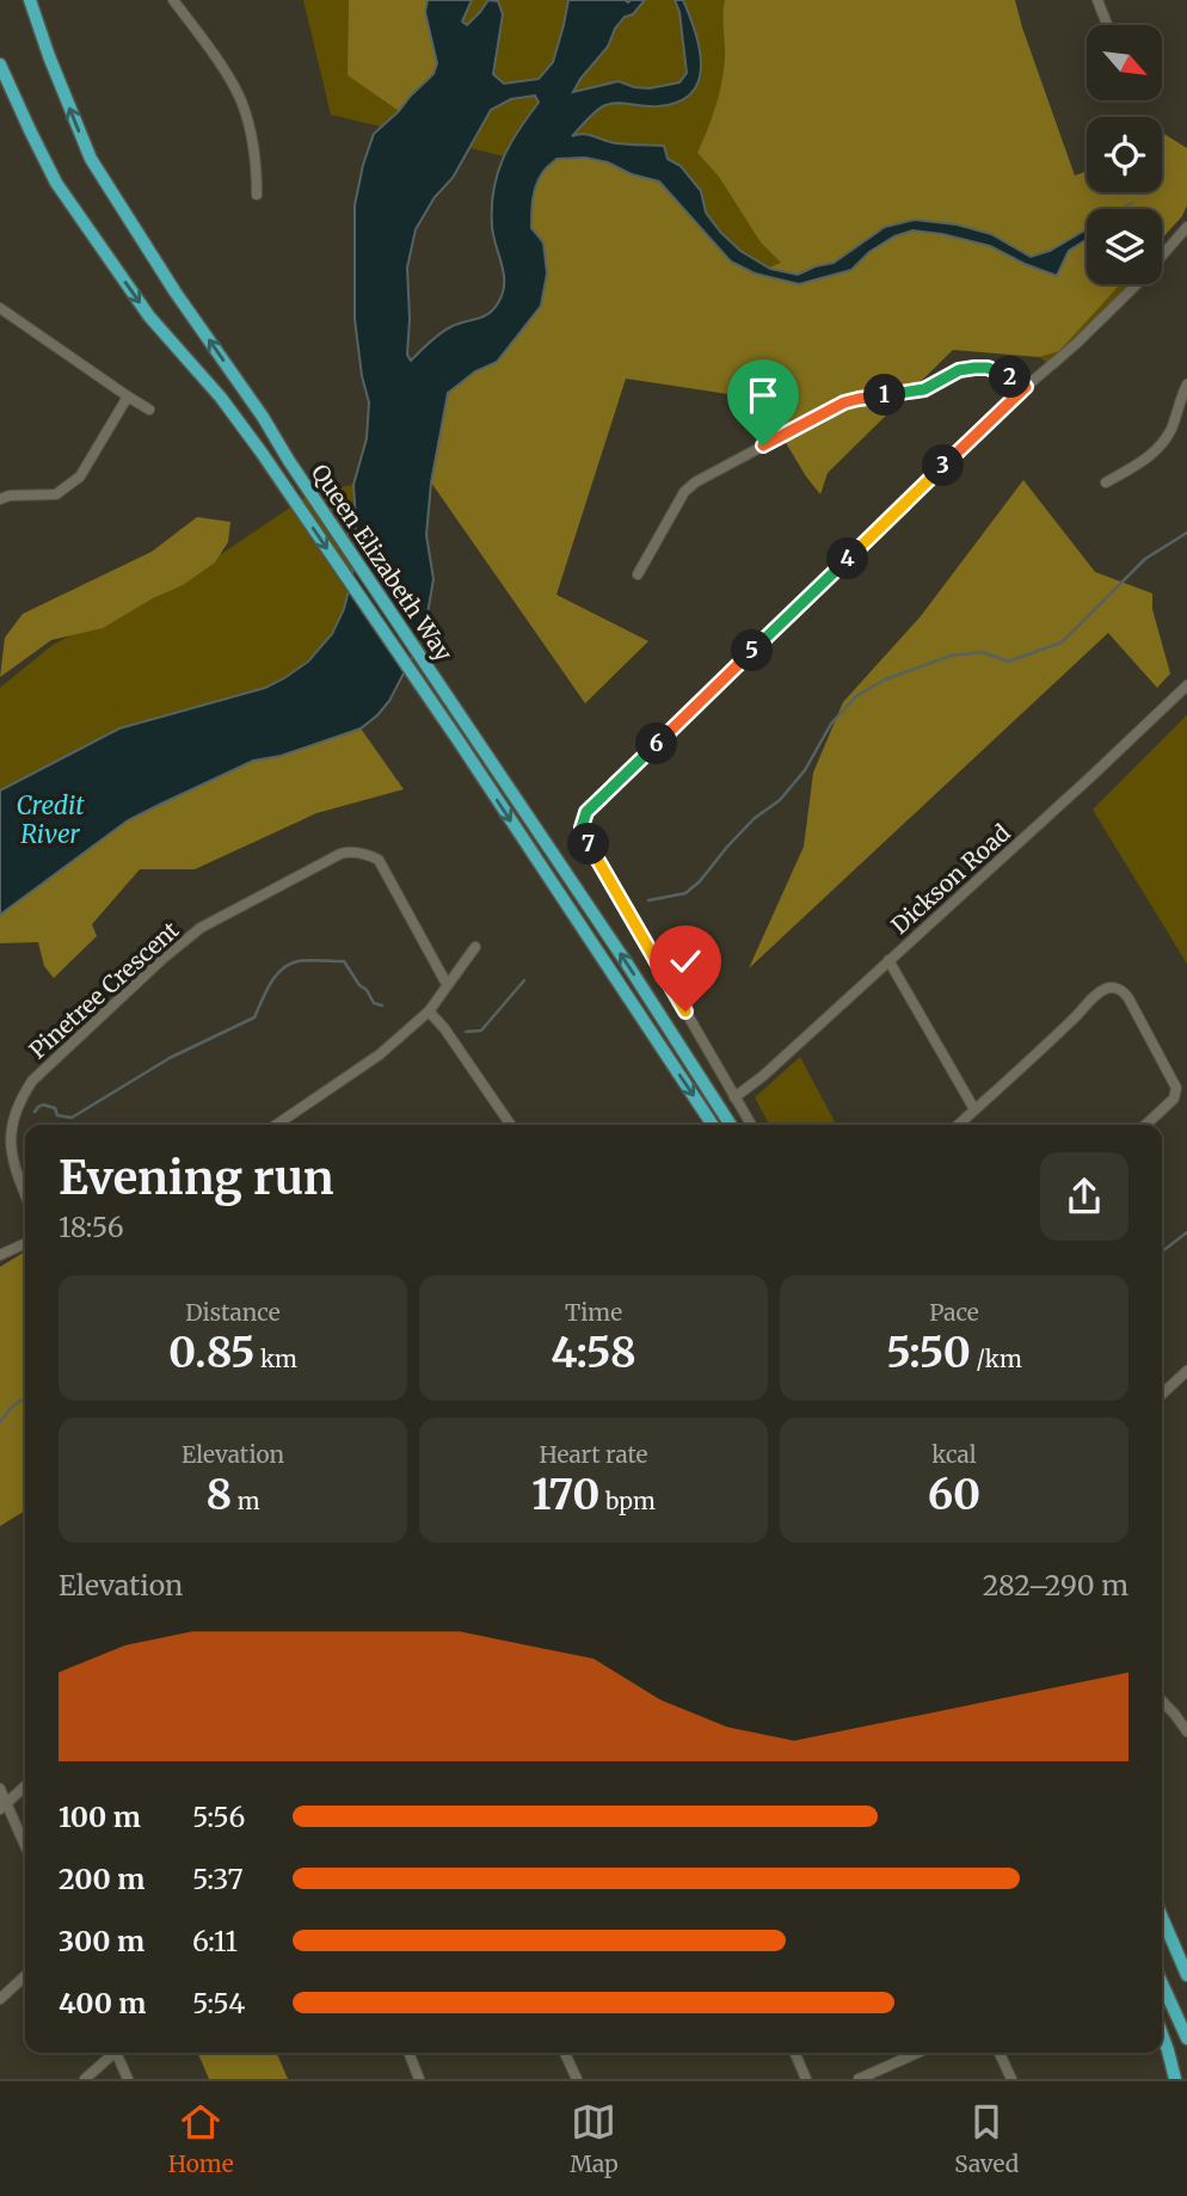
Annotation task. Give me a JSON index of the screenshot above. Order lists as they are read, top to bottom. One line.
{"streets":{"highway":["Queen Elizabeth Way"],"street":["Dickson Road","Pinetree Crescent"]},"water":["Credit River"],"north":"bottom right","page":{"pins":["2","1","3","4","5","6","7"],"heading":["Evening run","18:56"],"stats":[["Distance","0.85 km"],["Time","4:58"],["Pace","5:50 /km"],["Elevation","8 m"],["Heart rate","170 bpm"],["kcal","60"]],"chart":["Elevation","282–290 m"],"list":[{"name":"100 m","note":"5:56"},{"name":"200 m","note":"5:37"},{"name":"300 m","note":"6:11"},{"name":"400 m","note":"5:54"}],"tabs":["Home","Map","Saved"]}}
